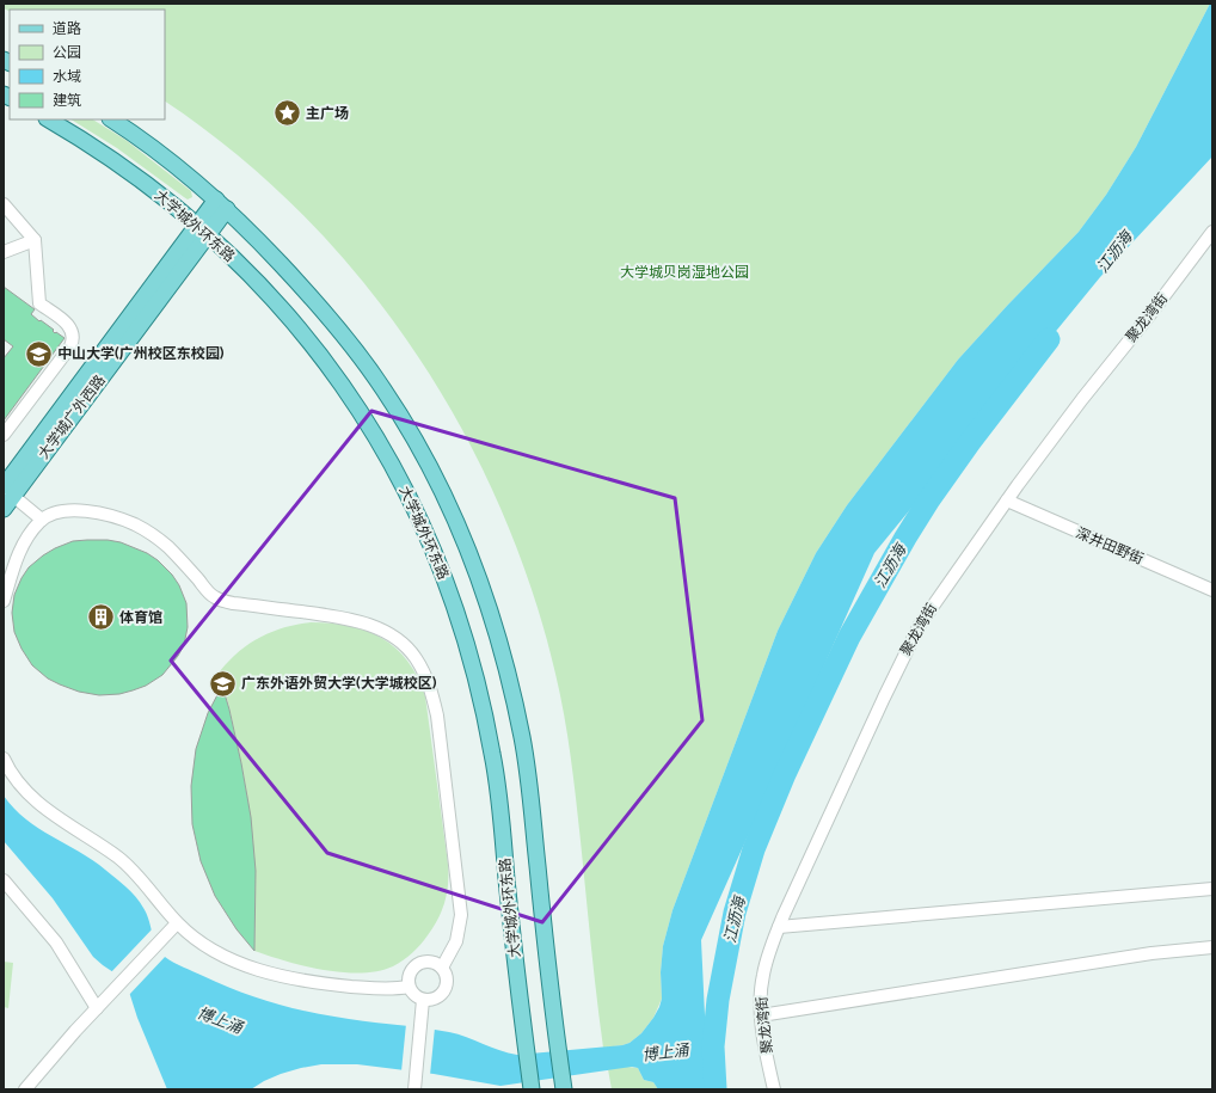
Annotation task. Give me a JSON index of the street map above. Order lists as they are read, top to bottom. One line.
{"streets":{"main road":["大学城外环东路","大学城广外西路"],"street":["聚龙湾街","深井田野街"]},"crossings":[["大学城外环东路","大学城广外西路"],["聚龙湾街","深井田野街"]],"water":["江沥海","博上涌"],"parks":["大学城贝岗湿地公园"],"places":{"place":["主广场"],"school or university":["中山大学(广州校区东校园)","广东外语外贸大学(大学城校区)"],"building":["体育馆"]},"legend":["道路","公园","水域","建筑"]}
